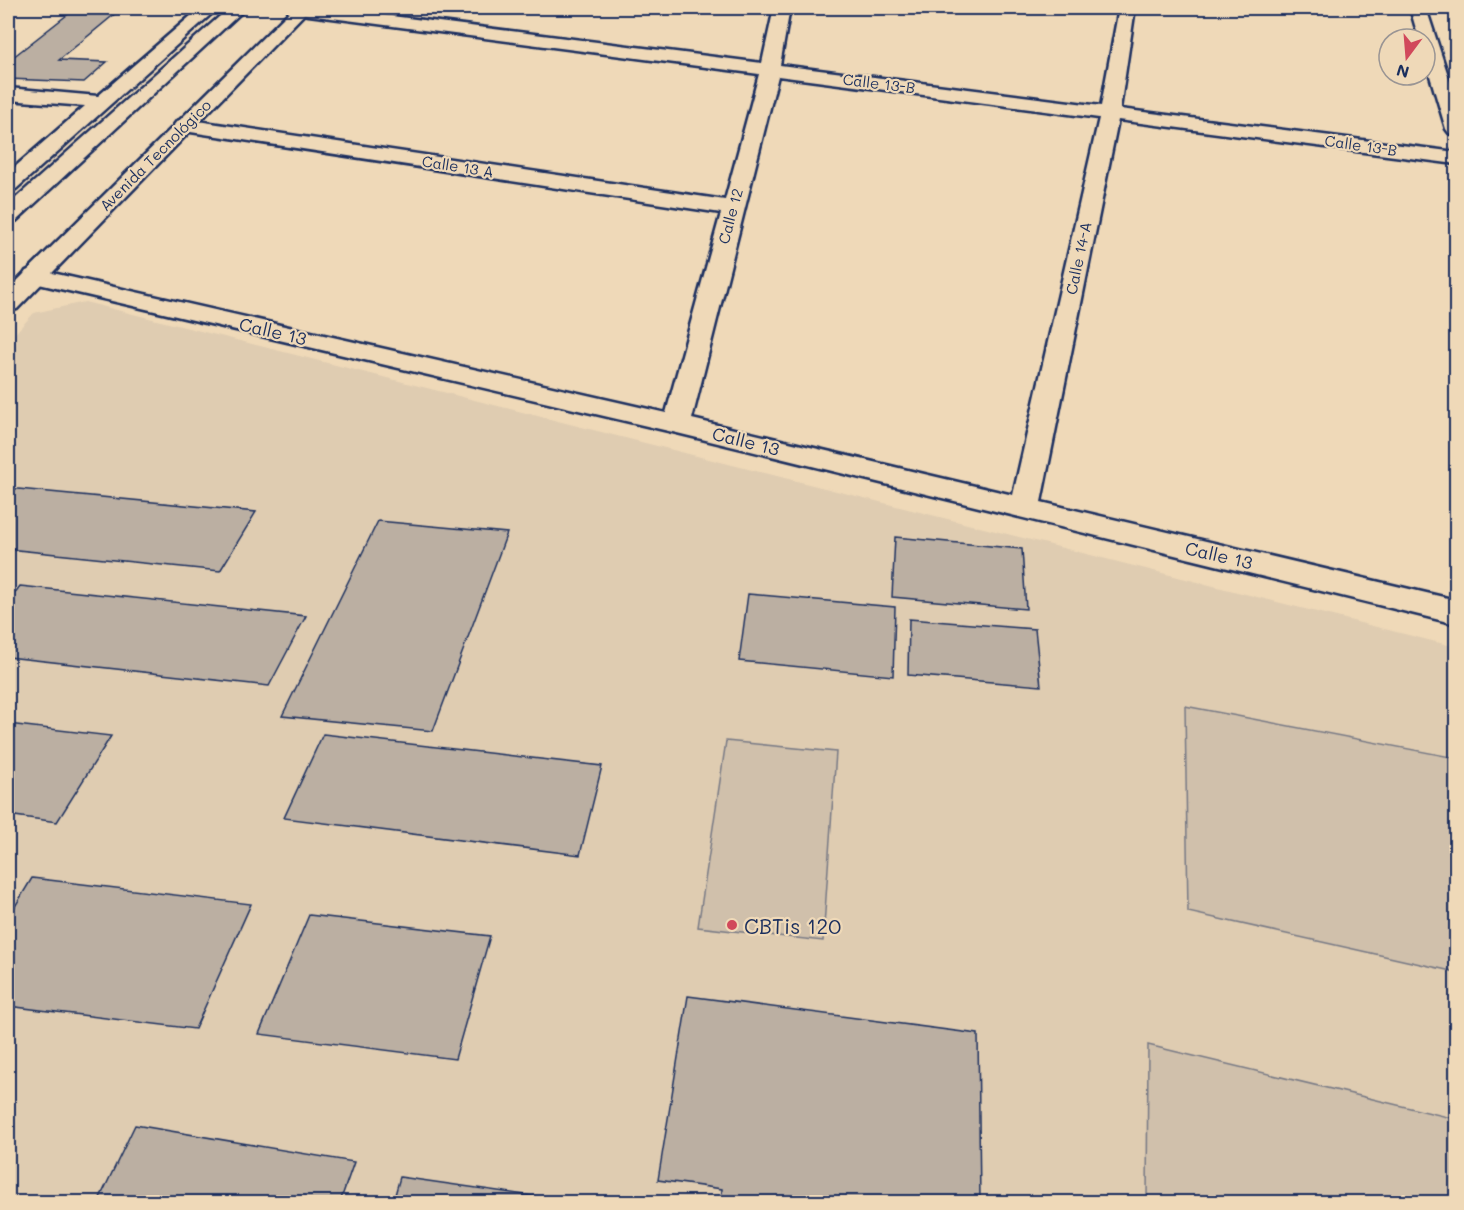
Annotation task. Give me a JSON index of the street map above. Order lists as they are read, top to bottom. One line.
{"streets":{"street":["Calle 13-B","Avenida Tecnológico","Calle 13 A","Calle 12","Calle 14-A","Calle 13"]},"crossings":[["Calle 13-B","Avenida Tecnológico"],["Calle 13-B","Calle 12"],["Calle 13-B","Calle 14-A"],["Avenida Tecnológico","Calle 13 A"],["Avenida Tecnológico","Calle 13"],["Calle 13 A","Calle 12"],["Calle 12","Calle 13"],["Calle 14-A","Calle 13"]],"places":["CBTis 120"],"north":"bottom"}
